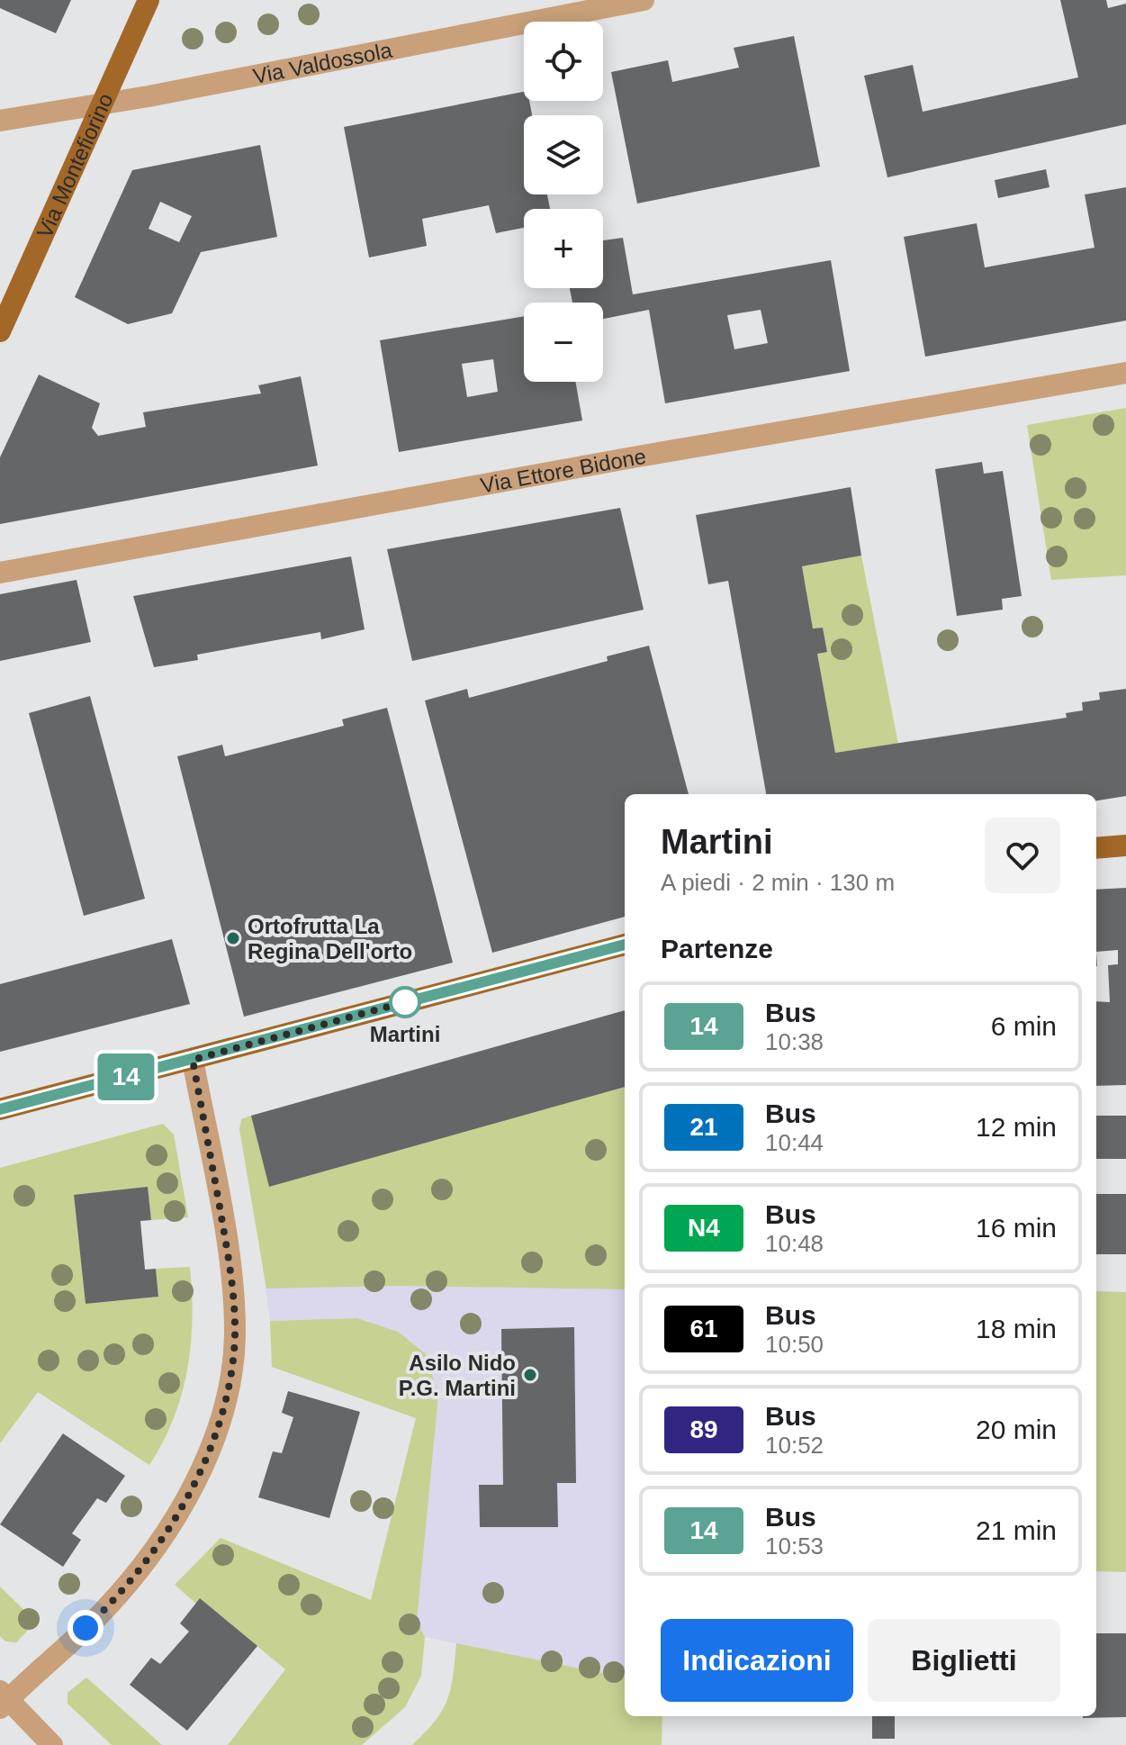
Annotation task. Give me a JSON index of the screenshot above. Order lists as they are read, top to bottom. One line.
{"streets":{"main road":["Via Montefiorino"],"street":["Via Valdossola","Via Ettore Bidone"]},"crossings":[["Via Valdossola","Via Montefiorino"]],"places":["Ortofrutta La Regina Dell'orto","Martini","Asilo Nido P.G. Martini"],"lines":["bus line 14"],"page":{"on_map":"14","map_buttons":["+","−"],"heading":[["Martini","A piedi · 2 min · 130 m"],"Partenze"],"list":[{"mark":"14","name":"Bus","note":"10:38","value":"6 min"},{"mark":"21","name":"Bus","note":"10:44","value":"12 min"},{"mark":"N4","name":"Bus","note":"10:48","value":"16 min"},{"mark":"61","name":"Bus","note":"10:50","value":"18 min"},{"mark":"89","name":"Bus","note":"10:52","value":"20 min"},{"mark":"14","name":"Bus","note":"10:53","value":"21 min"}],"buttons":["Indicazioni","Biglietti"]}}
